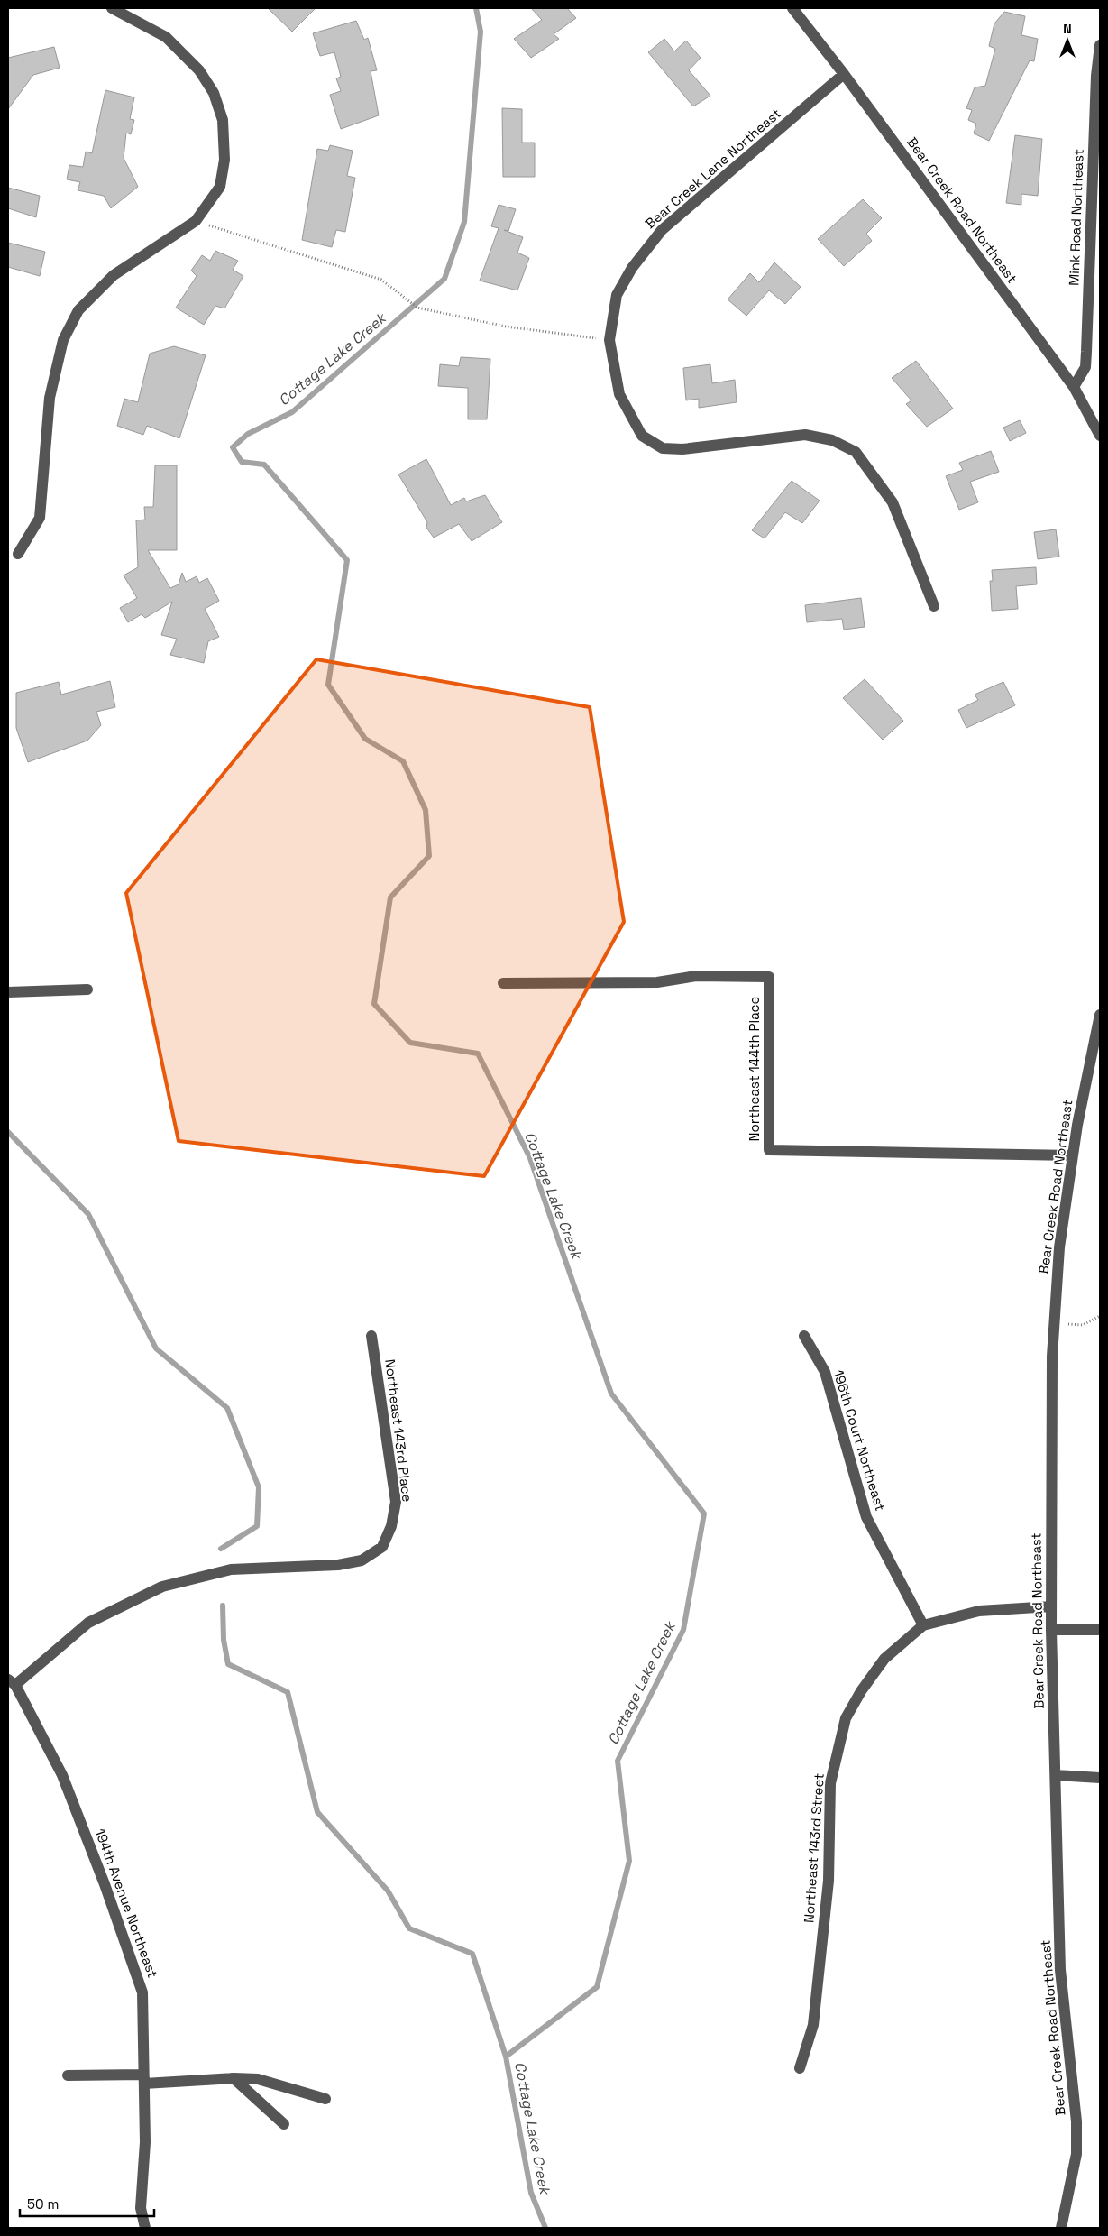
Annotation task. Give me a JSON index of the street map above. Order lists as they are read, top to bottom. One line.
{"streets":{"street":["Bear Creek Lane Northeast","Bear Creek Road Northeast","Mink Road Northeast","Northeast 144th Place","Northeast 143rd Place","196th Court Northeast","Northeast 143rd Street","194th Avenue Northeast"]},"crossings":[["Bear Creek Lane Northeast","Bear Creek Road Northeast"],["Bear Creek Road Northeast","Mink Road Northeast"],["Bear Creek Road Northeast","Northeast 144th Place"],["Bear Creek Road Northeast","Northeast 143rd Street"],["Northeast 143rd Place","194th Avenue Northeast"],["196th Court Northeast","Northeast 143rd Street"]],"water":["Cottage Lake Creek"],"scale_bar":"50 m","north":"top"}
